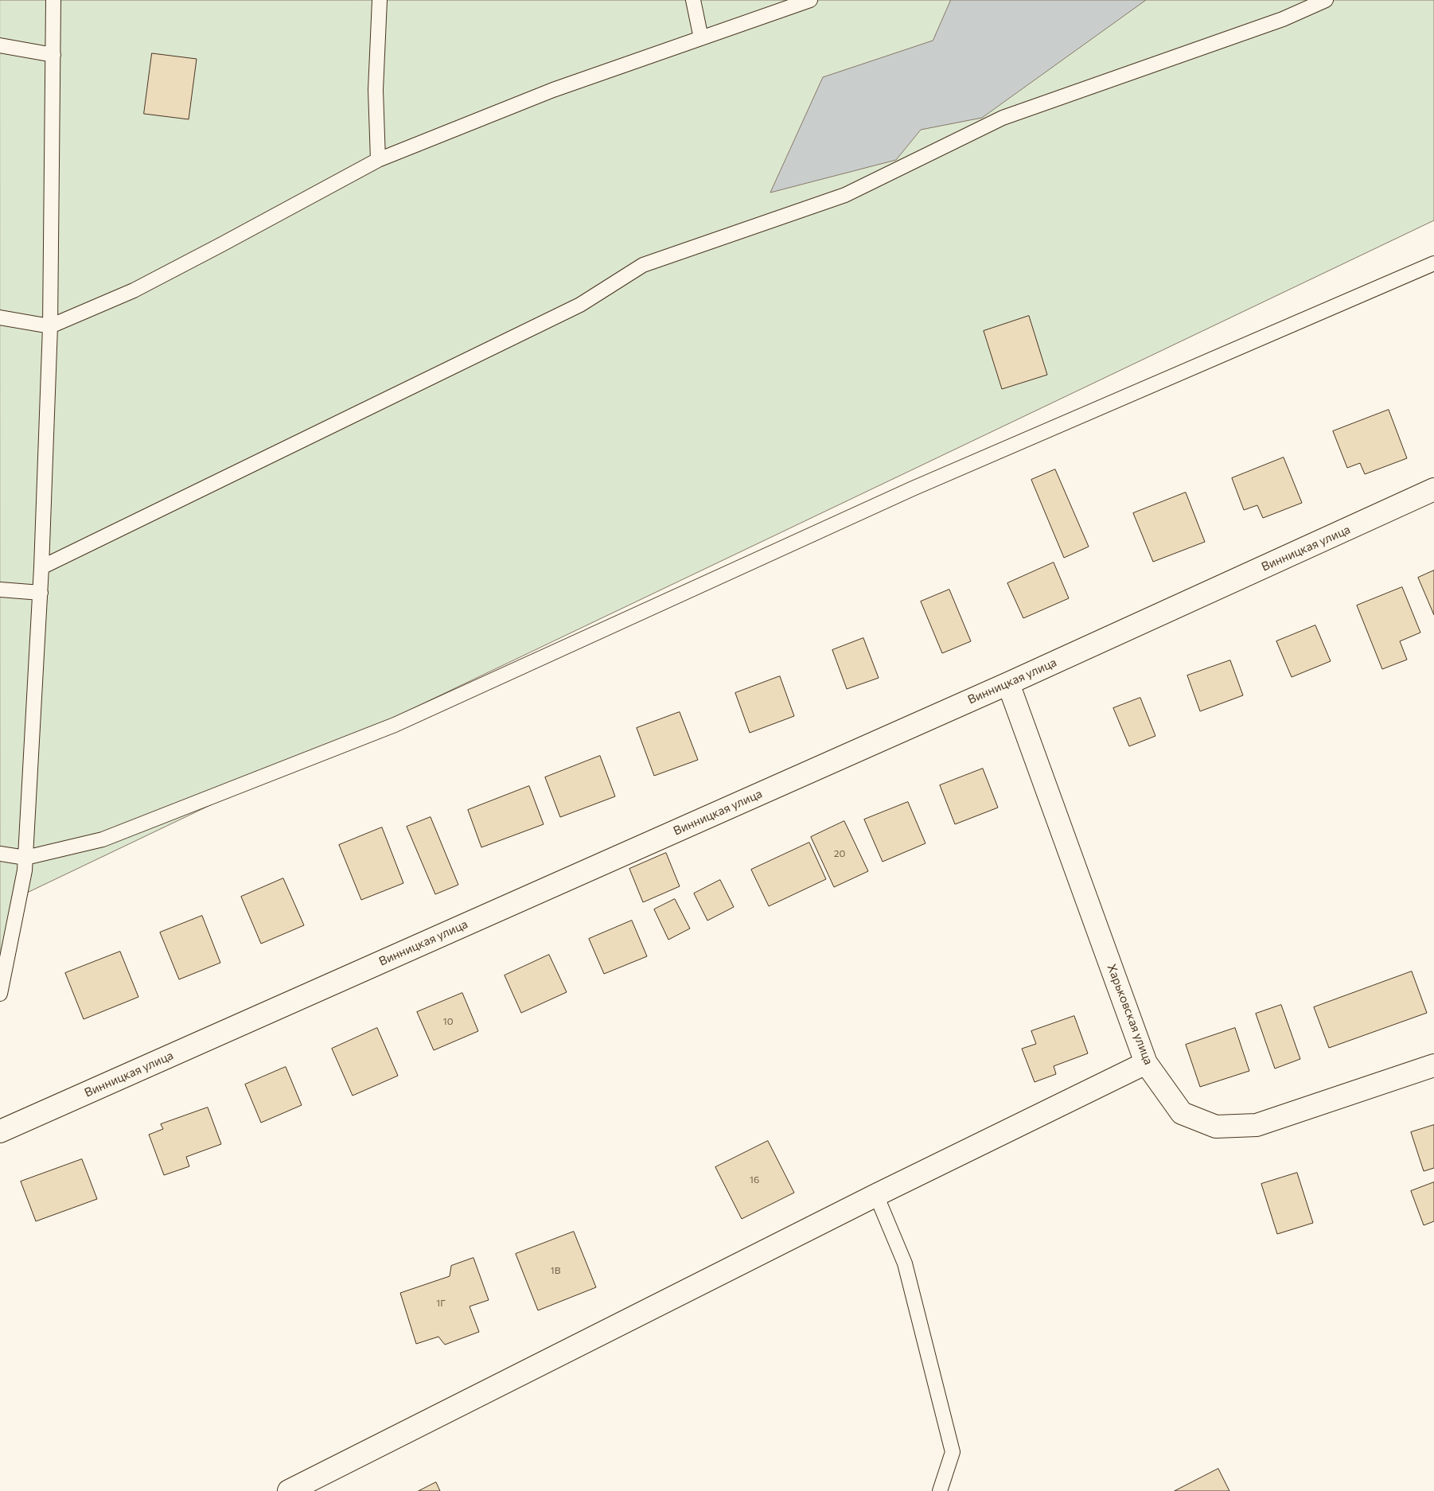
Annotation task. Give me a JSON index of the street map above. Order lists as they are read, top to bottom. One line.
{"streets":{"street":["Винницкая улица","Харьковская улица"]},"crossings":[["Винницкая улица","Харьковская улица"]],"house_numbers":["20","10","16","1В","1Г"]}
